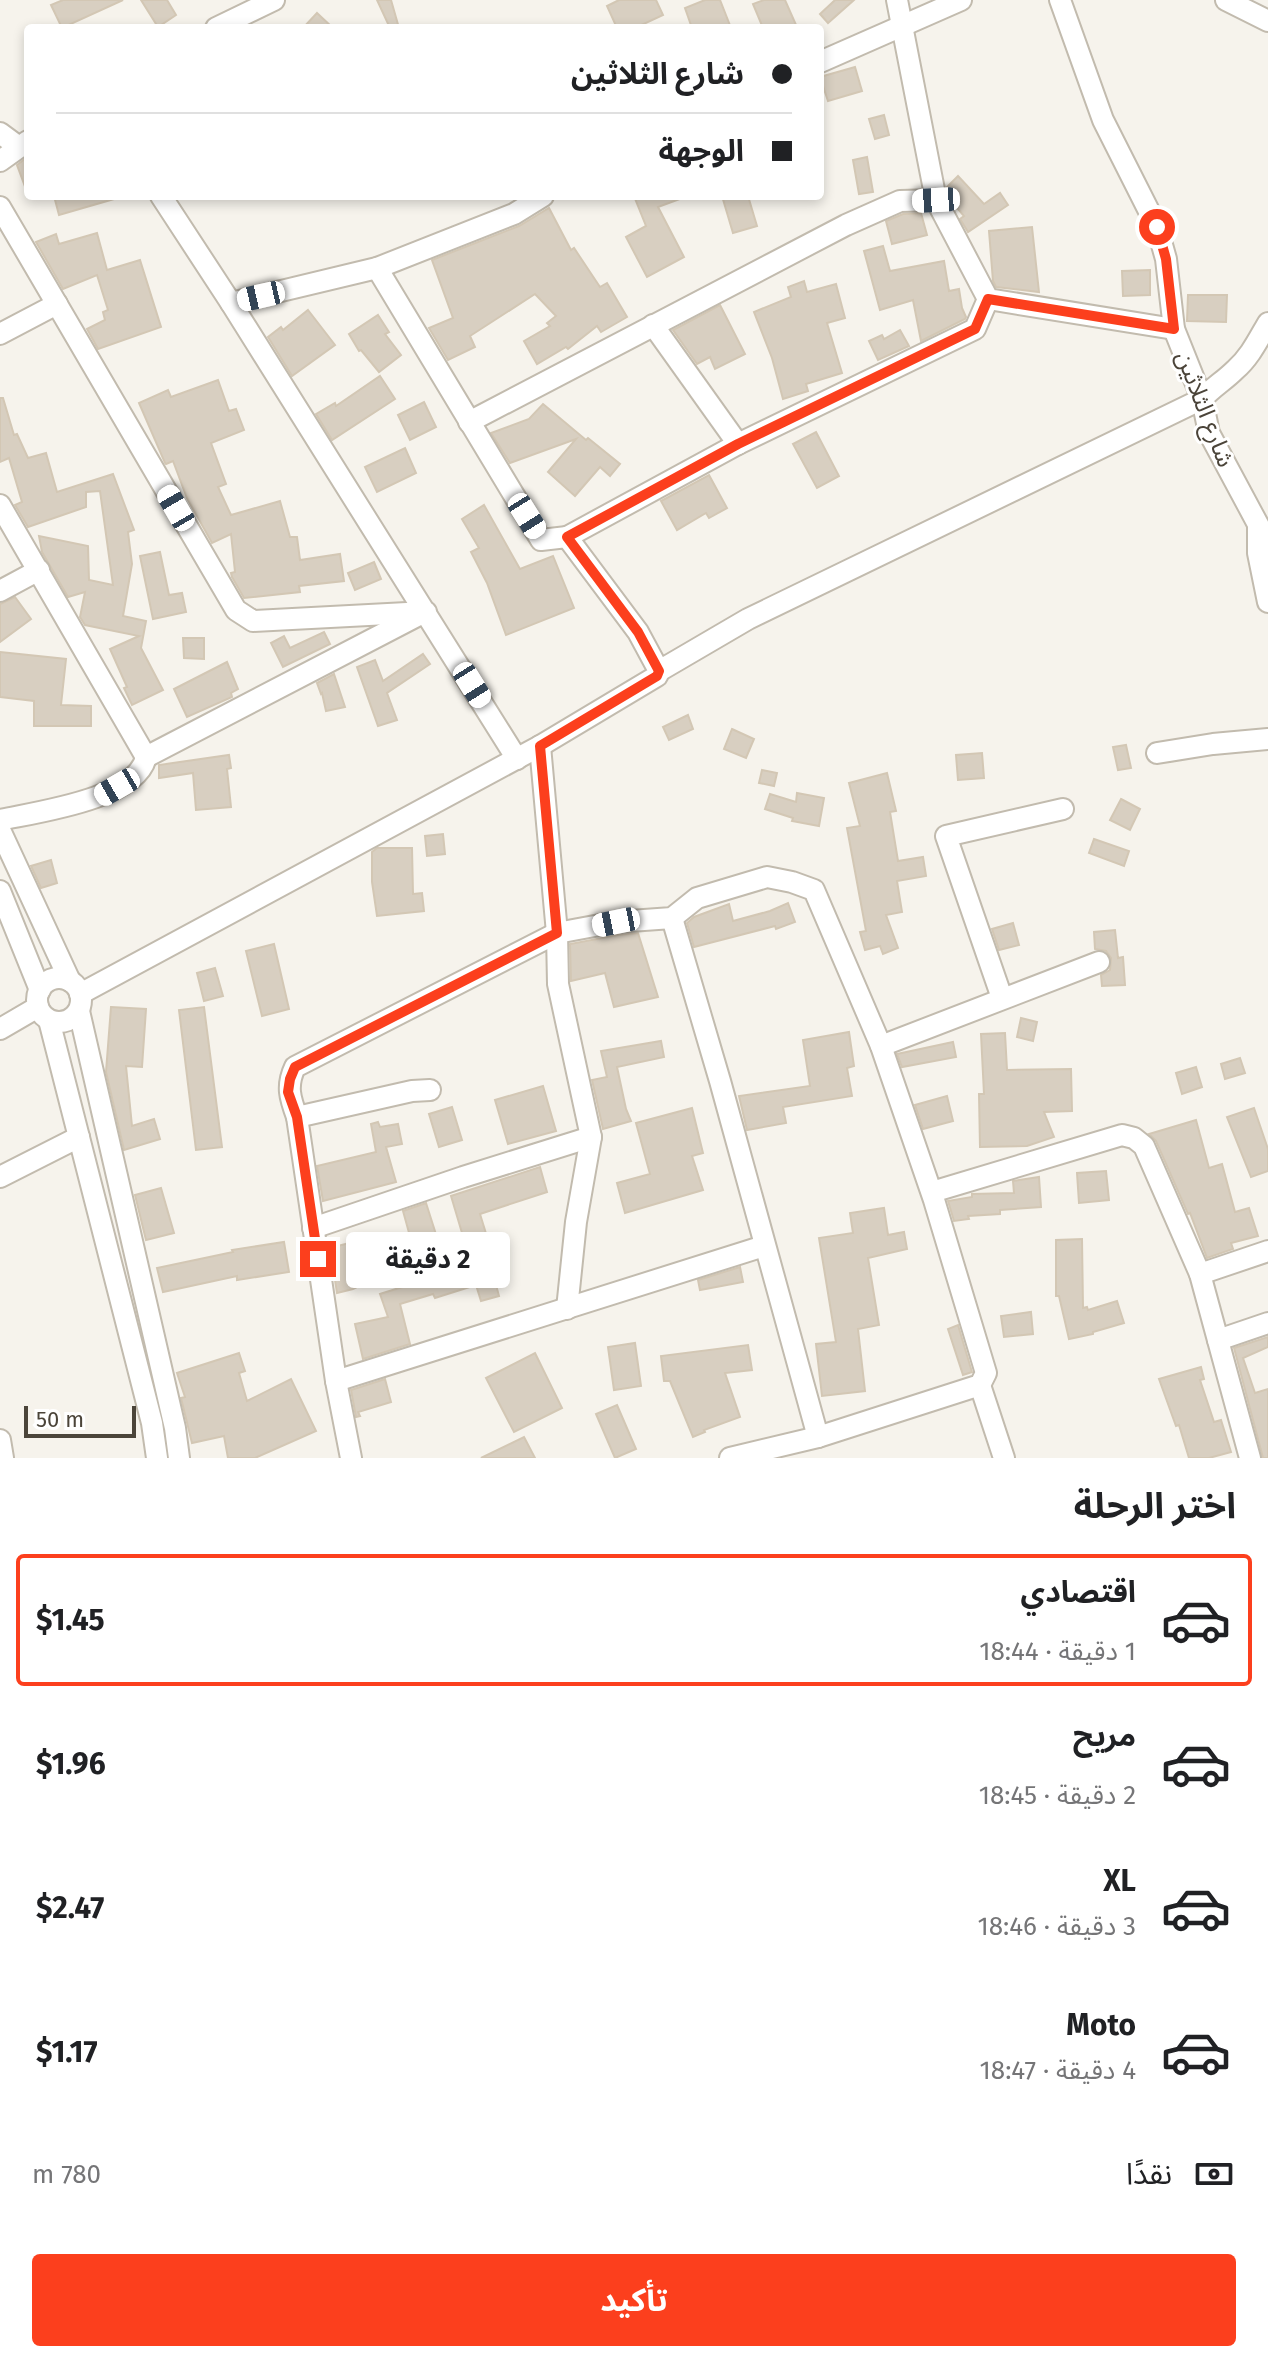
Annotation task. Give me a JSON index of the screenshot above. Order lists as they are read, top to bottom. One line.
{"streets":{"street":["شارع الثلاثين"]},"scale_bar":"50 m","page":{"banner":["شارع الثلاثين","الوجهة"],"bubble":"2 دقيقة","scale":"50 m","heading":"اختر الرحلة","list":[{"name":"اقتصادي","note":"1 دقيقة · 18:44","value":"$1.45"},{"name":"مريح","note":"2 دقيقة · 18:45","value":"$1.96"},{"name":"XL","note":"3 دقيقة · 18:46","value":"$2.47"},{"name":"Moto","note":"4 دقيقة · 18:47","value":"$1.17"}],"pay":["نقدًا","780 m"],"buttons":"تأكيد"}}
